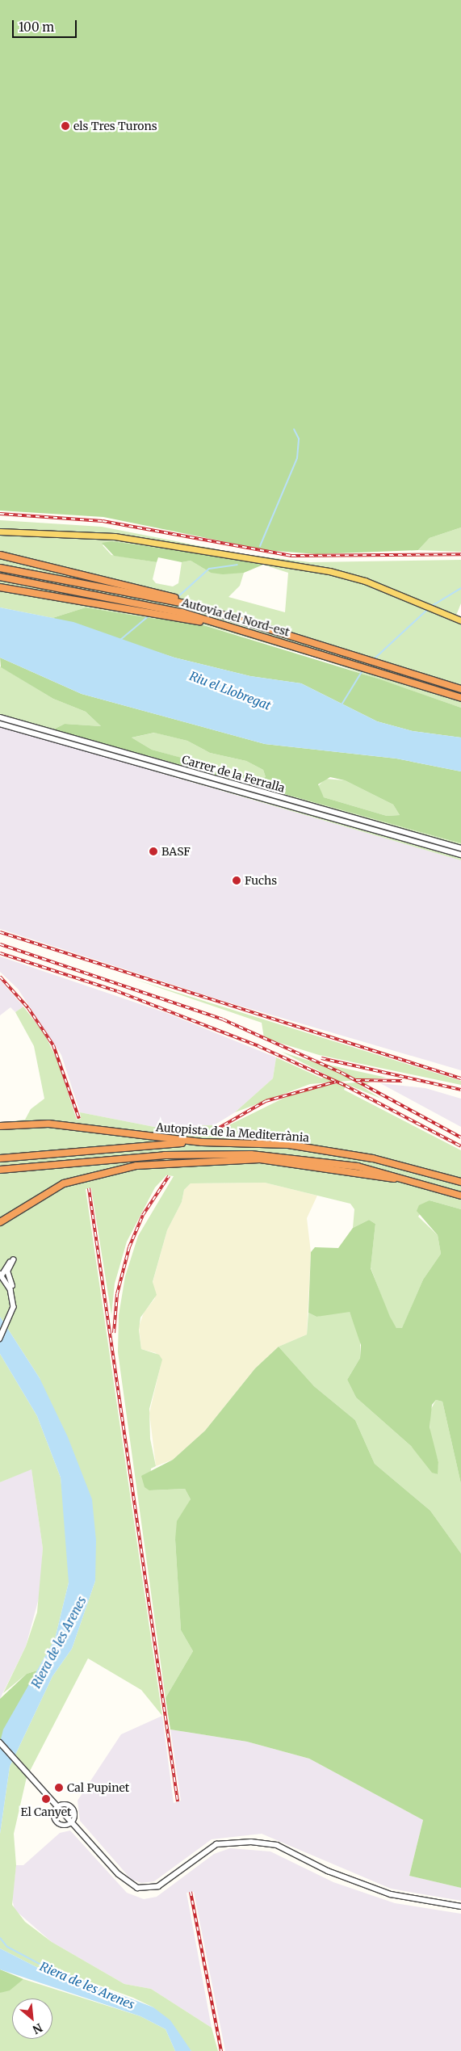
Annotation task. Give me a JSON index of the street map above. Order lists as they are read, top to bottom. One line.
{"streets":{"highway":["Autovia del Nord-est","Autopista de la Mediterrània"],"street":["Carrer de la Ferralla"]},"water":["Riu el Llobregat","Riera de les Arenes"],"places":["els Tres Turons","BASF","Fuchs","Cal Pupinet","El Canyet"],"scale_bar":"100 m","north":"bottom right"}
